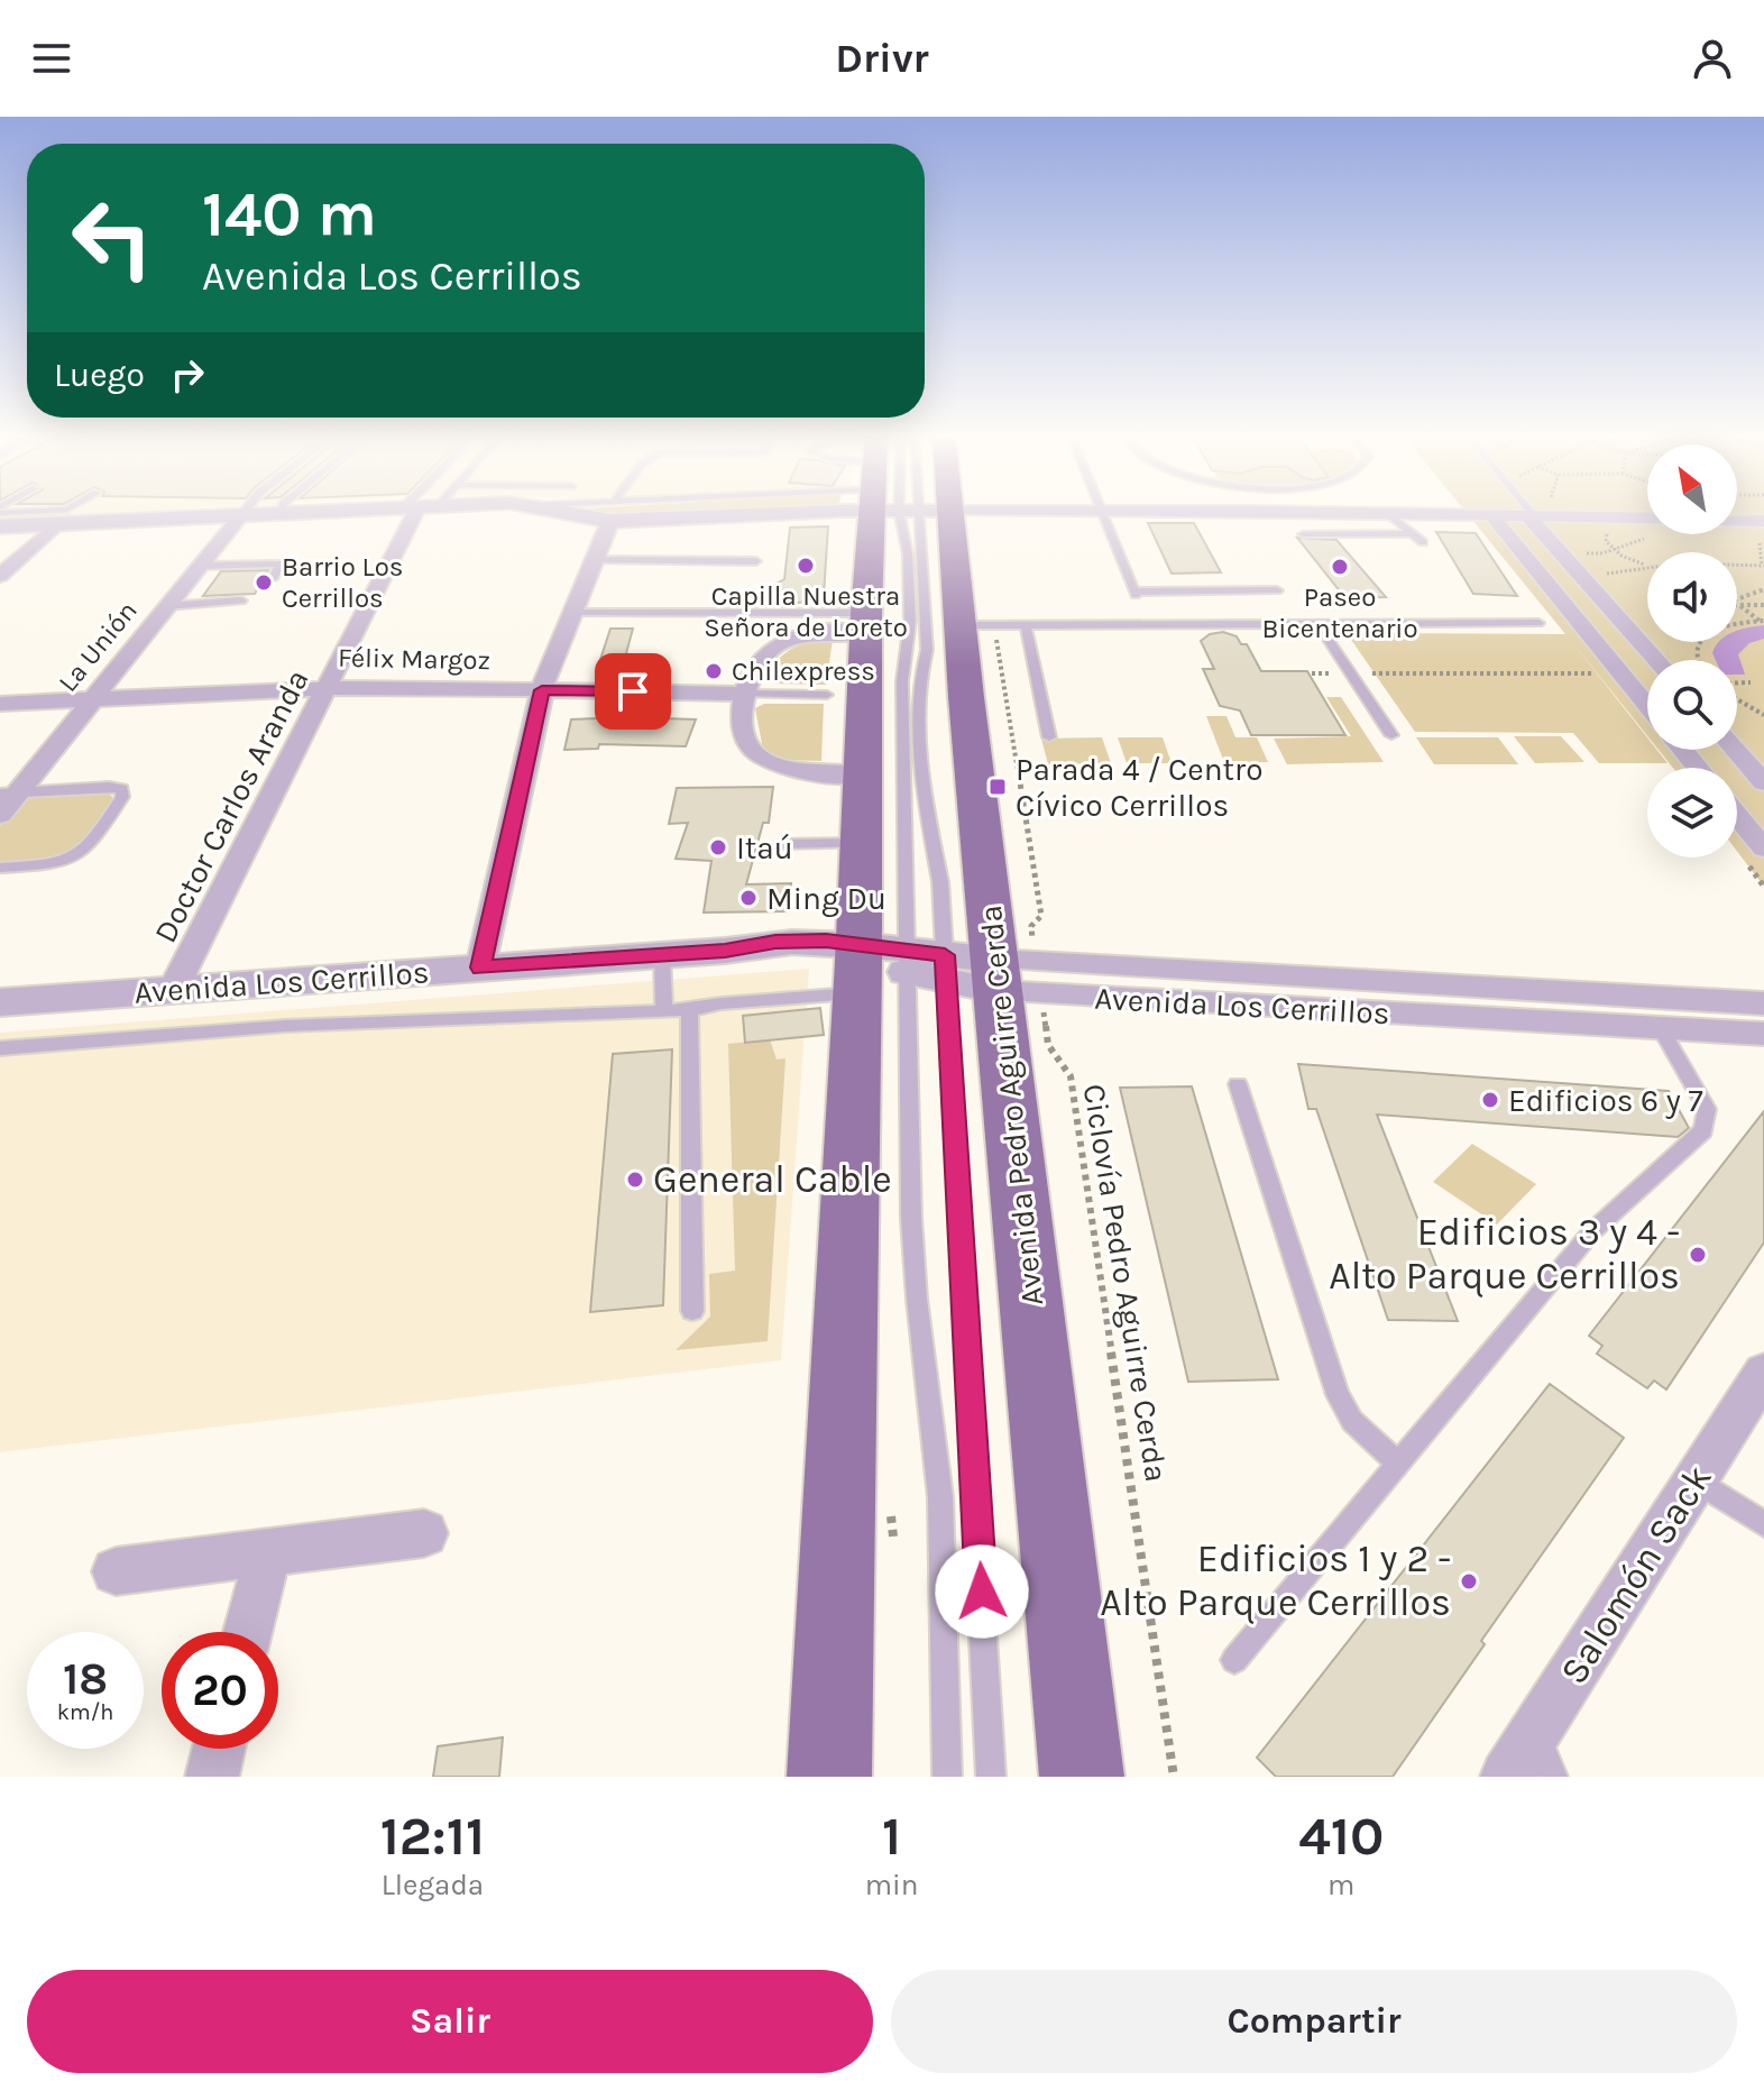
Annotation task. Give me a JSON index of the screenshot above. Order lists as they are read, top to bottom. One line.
{"streets":{"main road":["Avenida Pedro Aguirre Cerda"],"street":["La Unión","Félix Margoz","Doctor Carlos Aranda","Avenida Los Cerrillos","Salomón Sack"],"path":["Ciclovía Pedro Aguirre Cerda"]},"crossings":[["La Unión","Félix Margoz"],["Félix Margoz","Doctor Carlos Aranda"],["Doctor Carlos Aranda","Avenida Los Cerrillos"],["Avenida Los Cerrillos","Avenida Pedro Aguirre Cerda"],["Avenida Los Cerrillos","Ciclovía Pedro Aguirre Cerda"],["Avenida Pedro Aguirre Cerda","Ciclovía Pedro Aguirre Cerda"]],"places":{"other":["Capilla Nuestra Señora de Loreto","Paseo Bicentenario","Barrio Los Cerrillos","Chilexpress","Itaú","Ming Du","Edificios 6 y 7","General Cable","Edificios 3 y 4 - Alto Parque Cerrillos","Edificios 1 y 2 - Alto Parque Cerrillos"],"transit":["Parada 4 / Centro Cívico Cerrillos"]},"north":"top left","page":{"header":"Drivr","turn":["140 m","Avenida Los Cerrillos"],"then":"Luego","speed":"18 km/h","limit":"20","eta":["12:11","Llegada","1","min","410","m"],"buttons":["Salir","Compartir"]}}
